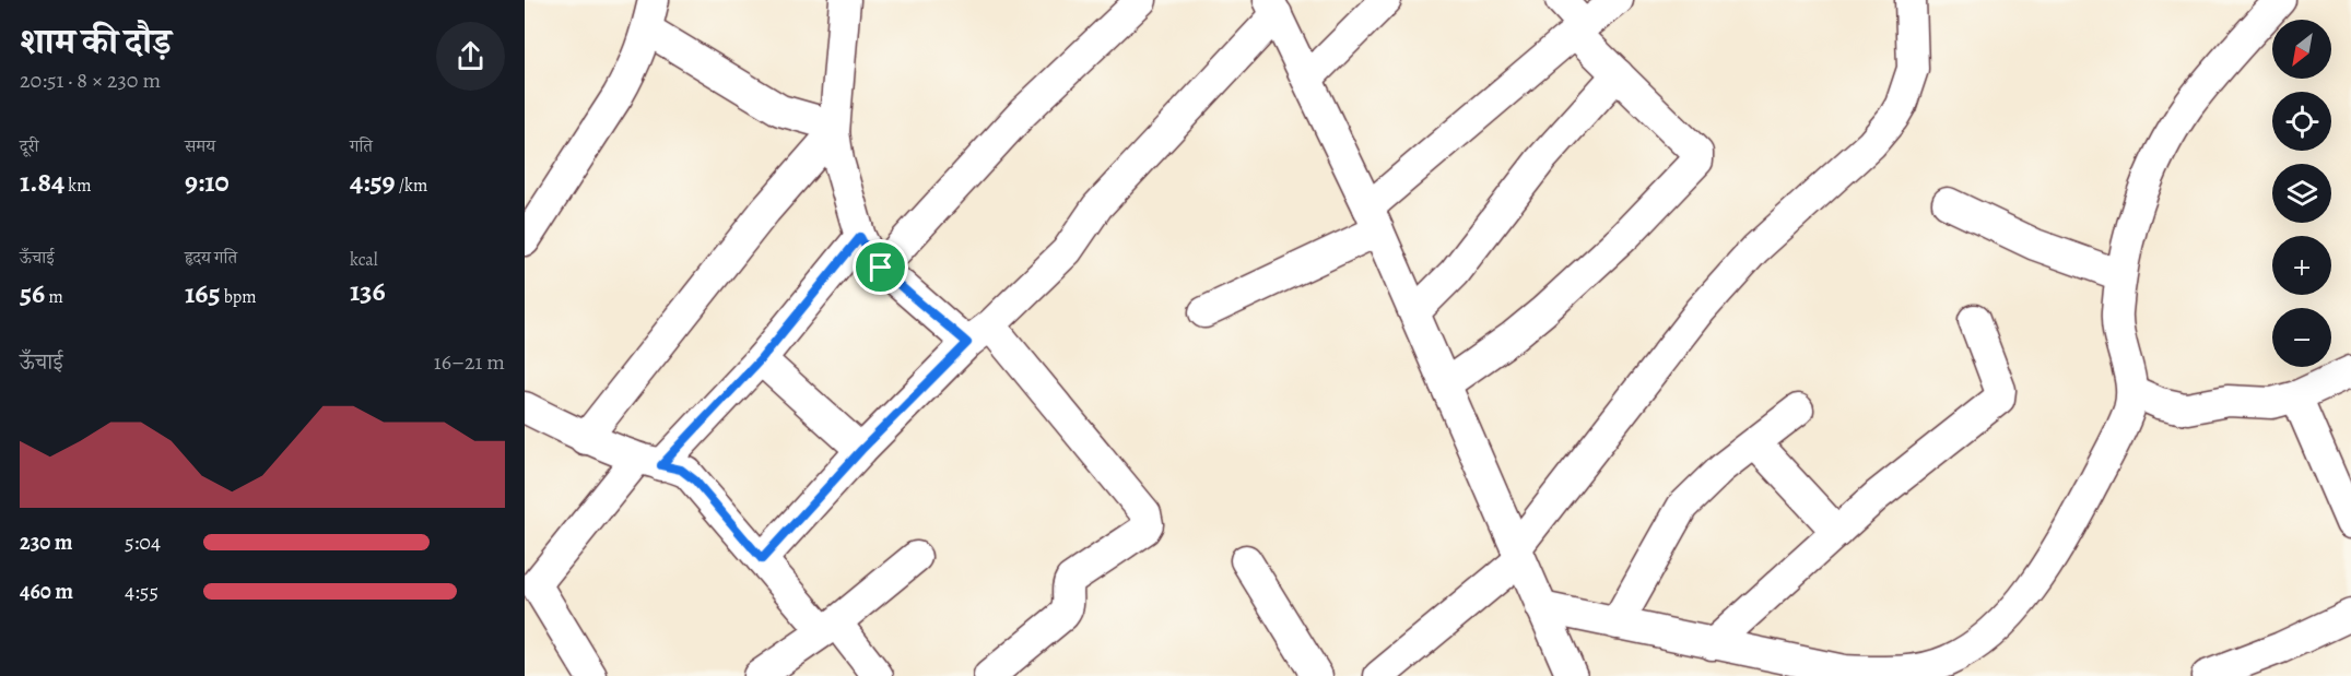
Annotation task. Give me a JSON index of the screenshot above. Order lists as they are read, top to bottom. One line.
{"north":"bottom left","page":{"heading":["शाम की दौड़","20:51 · 8 × 230 m"],"map_buttons":["+","−"],"stats":[["दूरी","1.84 km"],["समय","9:10"],["गति","4:59 /km"],["ऊँचाई","56 m"],["हृदय गति","165 bpm"],["kcal","136"]],"chart":["ऊँचाई","16–21 m"],"list":[{"name":"230 m","note":"5:04"},{"name":"460 m","note":"4:55"}]}}
